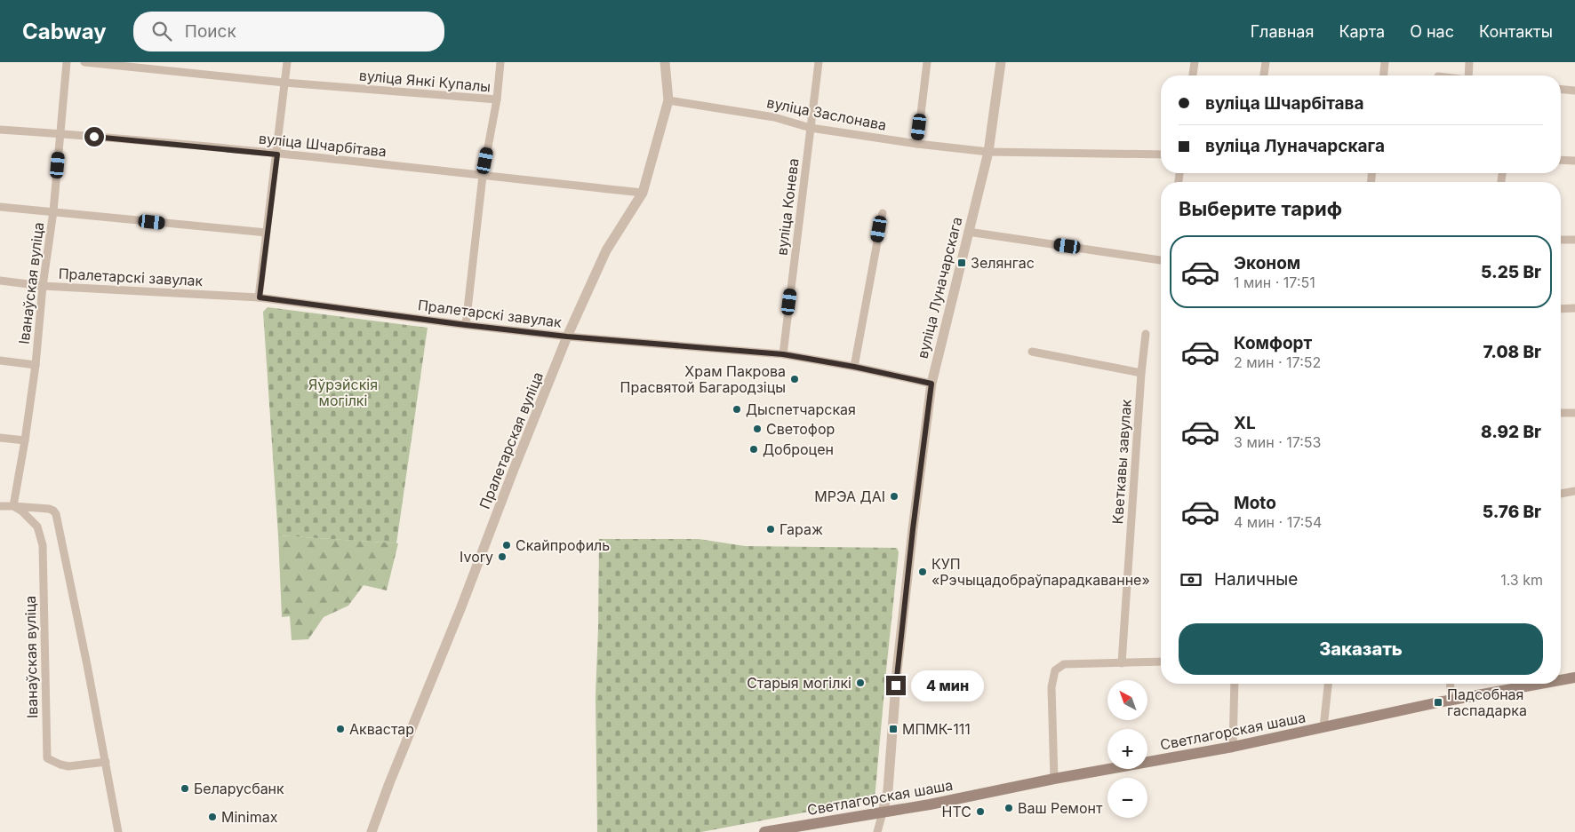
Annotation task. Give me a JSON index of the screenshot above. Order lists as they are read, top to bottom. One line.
{"streets":{"main road":["Светлагорская шаша"],"street":["вуліца Янкі Купалы","вуліца Заслонава","вуліца Шчарбітава","вуліца Конева","Пралетарскі завулак","Іванаўская вуліца","вуліца Луначарскага","Пралетарская вуліца","Кветкавы завулак"]},"crossings":[["вуліца Заслонава","вуліца Конева"],["вуліца Заслонава","вуліца Луначарскага"],["вуліца Заслонава","Пралетарская вуліца"],["вуліца Шчарбітава","Іванаўская вуліца"],["вуліца Шчарбітава","Пралетарская вуліца"],["вуліца Конева","Пралетарскі завулак"],["Пралетарскі завулак","Іванаўская вуліца"],["Пралетарскі завулак","вуліца Луначарскага"],["Пралетарскі завулак","Пралетарская вуліца"],["вуліца Луначарскага","Светлагорская шаша"]],"parks":["Яўрэйскія могілкі"],"places":{"transit":["Зелянгас","Падсобная гаспадарка","МПМК-111"],"other":["Храм Пакрова Прасвятой Багародзіцы","Дыспетчарская","Светофор","Доброцен","МРЭА ДАІ","Гараж","Скайпрофиль","Ivory","КУП «Рэчыцадобраўпарадкаванне»","Старыя могілкі","Аквастар","Беларусбанк","Ваш Ремонт","НТС","Minimax"]},"north":"top left","page":{"header":"Cabway","search":"Поиск","nav":["Главная","Карта","О нас","Контакты"],"banner":["вуліца Шчарбітава","вуліца Луначарскага"],"heading":"Выберите тариф","list":[{"name":"Эконом","note":"1 мин · 17:51","value":"5.25 Br"},{"name":"Комфорт","note":"2 мин · 17:52","value":"7.08 Br"},{"name":"XL","note":"3 мин · 17:53","value":"8.92 Br"},{"name":"Moto","note":"4 мин · 17:54","value":"5.76 Br"}],"pay":["Наличные","1.3 km"],"buttons":"Заказать","bubble":"4 мин","map_buttons":["+","−"]}}
